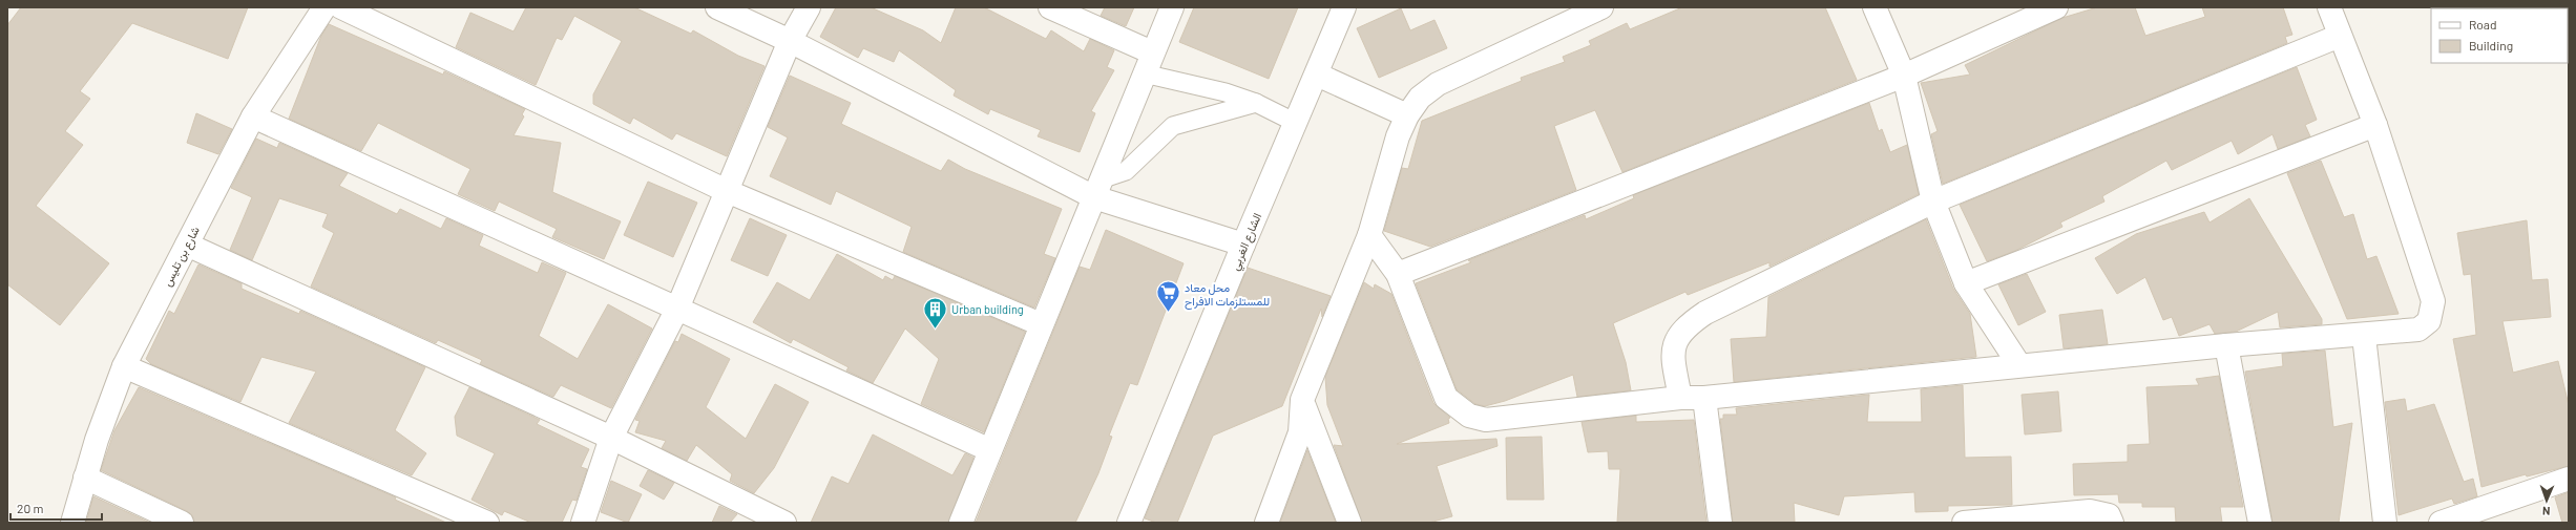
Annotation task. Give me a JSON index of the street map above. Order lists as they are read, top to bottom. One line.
{"streets":{"street":["الشارع الغربي","شارع بن تليس"]},"places":{"supermarket":["محل معاد للمستلزمات الافراح"],"building":["Urban building"]},"legend":["Road","Building"],"scale_bar":"20 m","north":"bottom"}
